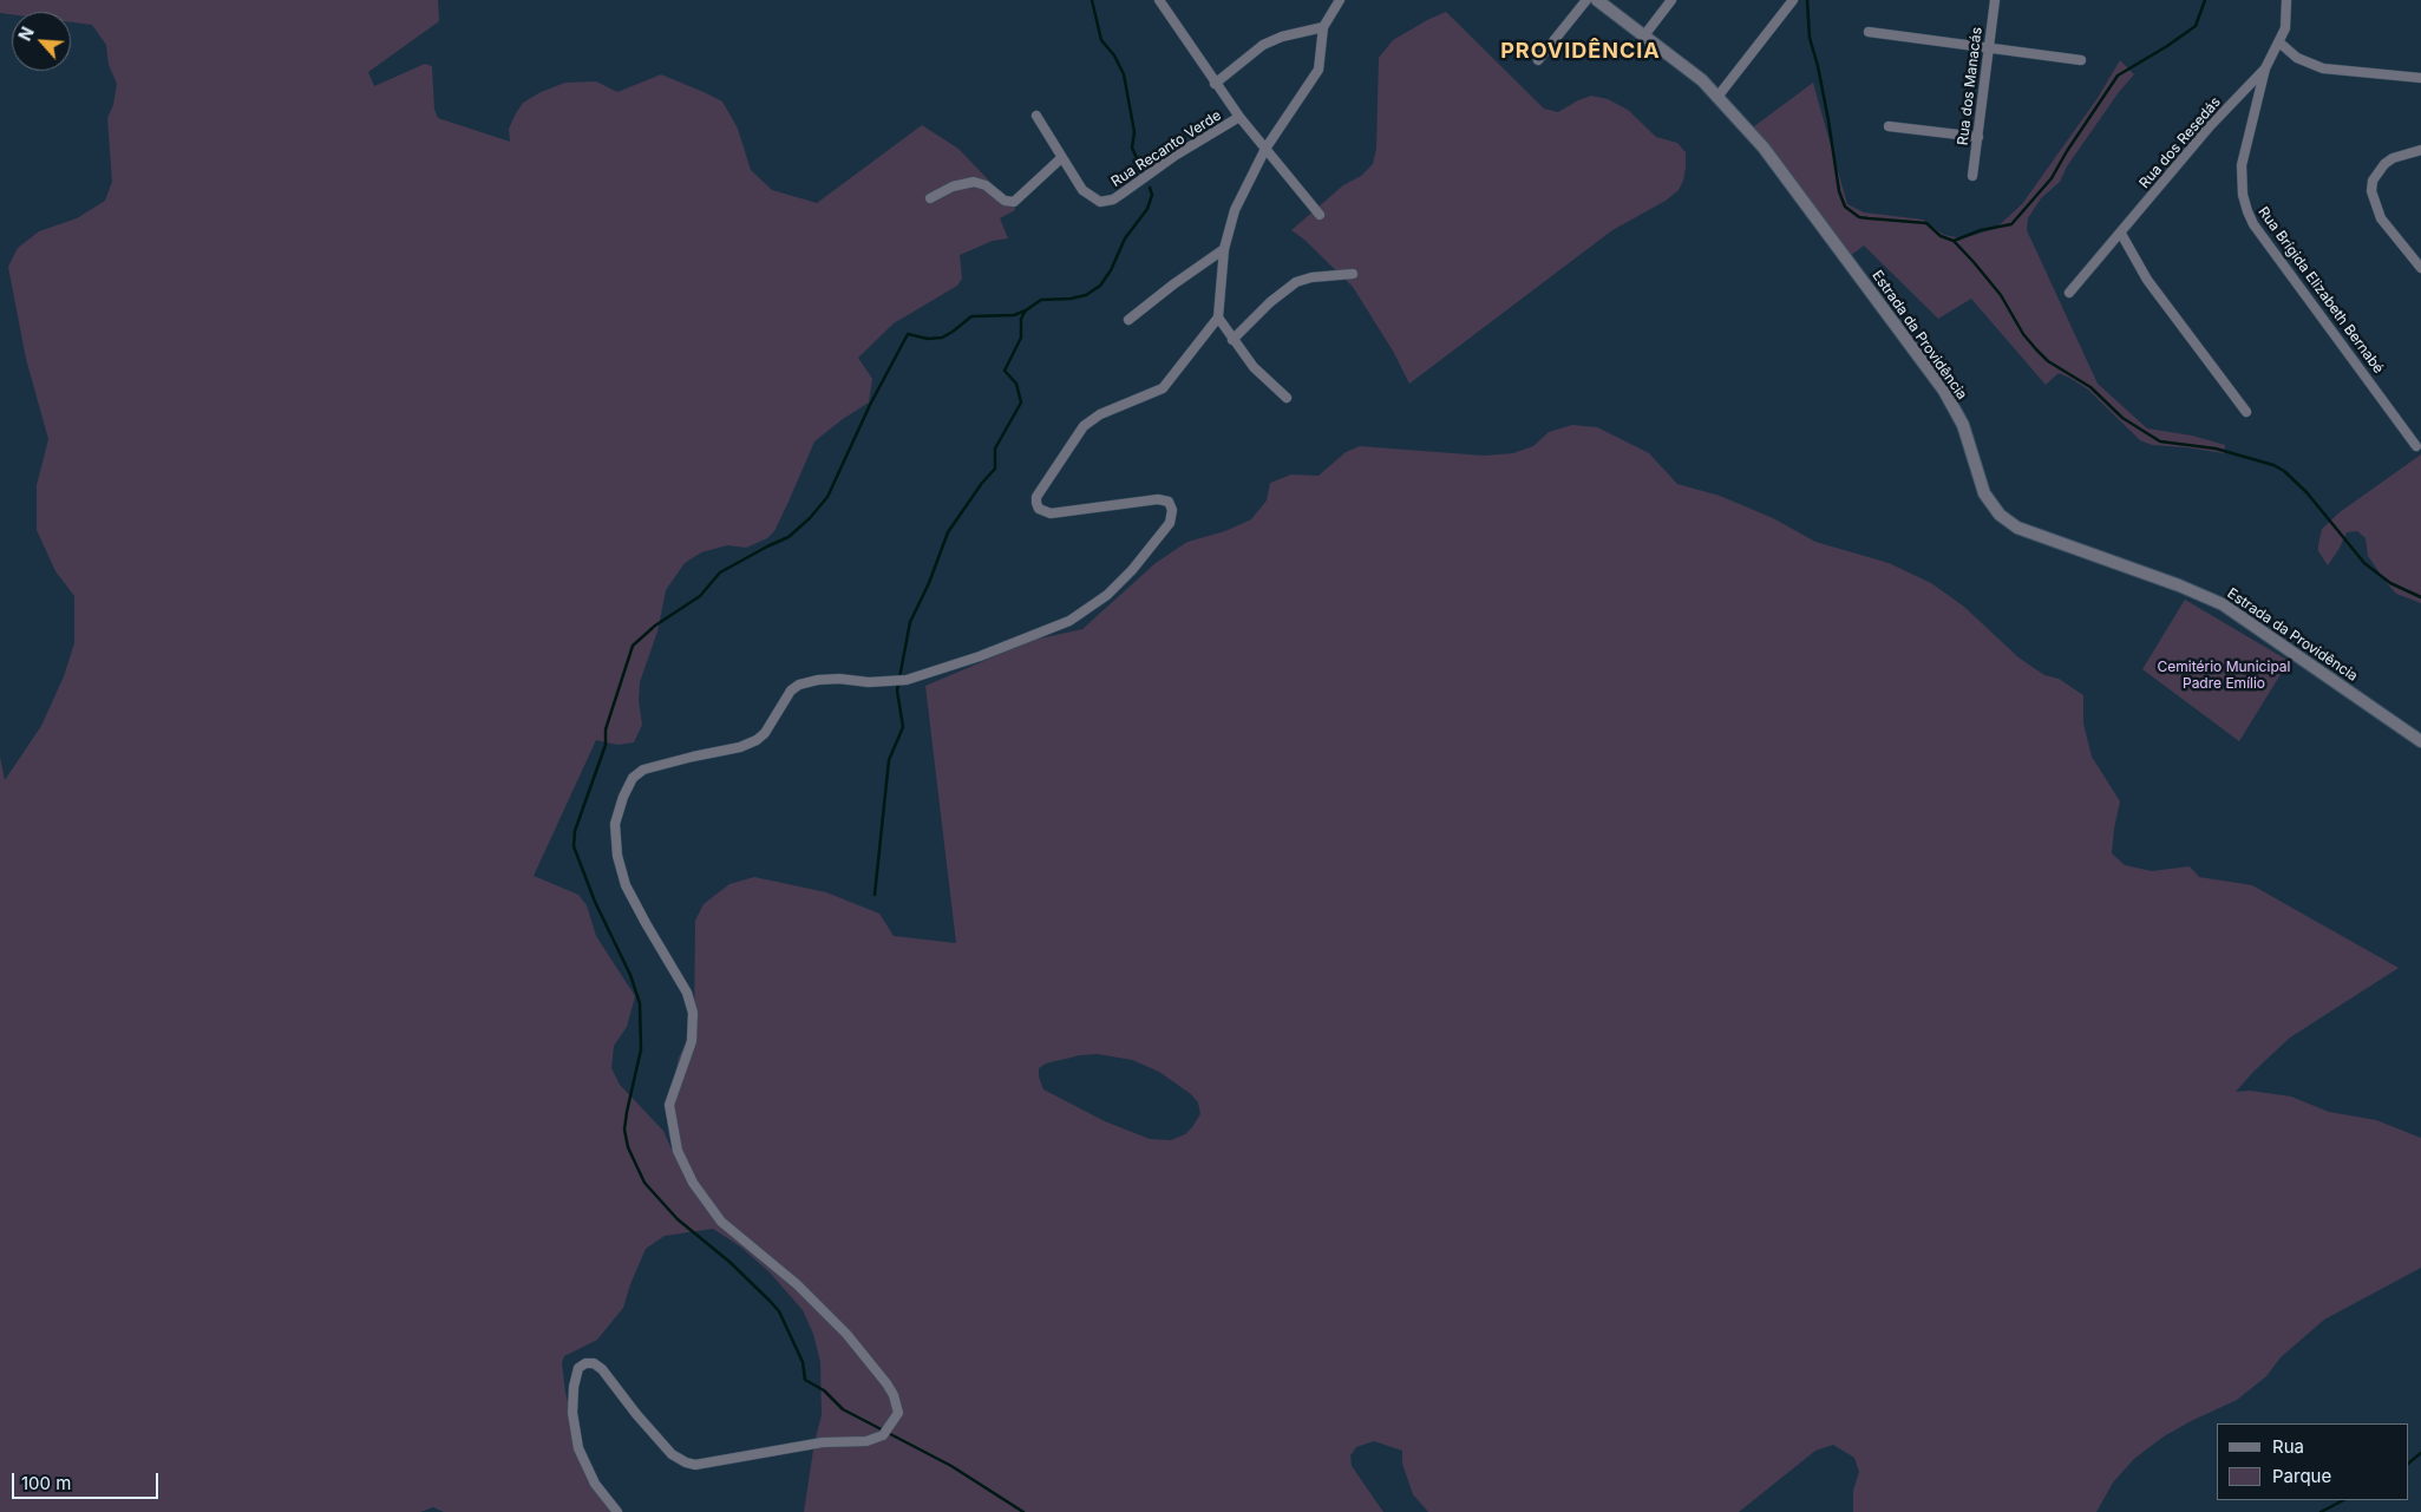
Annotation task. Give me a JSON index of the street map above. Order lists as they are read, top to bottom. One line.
{"streets":{"street":["Rua dos Manacás","Rua dos Resedás","Rua Recanto Verde","Rua Brígida Elizabeth Bernabé","Estrada da Providência"]},"crossings":[["Rua dos Resedás","Rua Brígida Elizabeth Bernabé"]],"districts":["PROVIDÊNCIA"],"parks":["Cemitério Municipal Padre Emílio"],"legend":["Rua","Parque"],"scale_bar":"100 m","north":"top left"}
